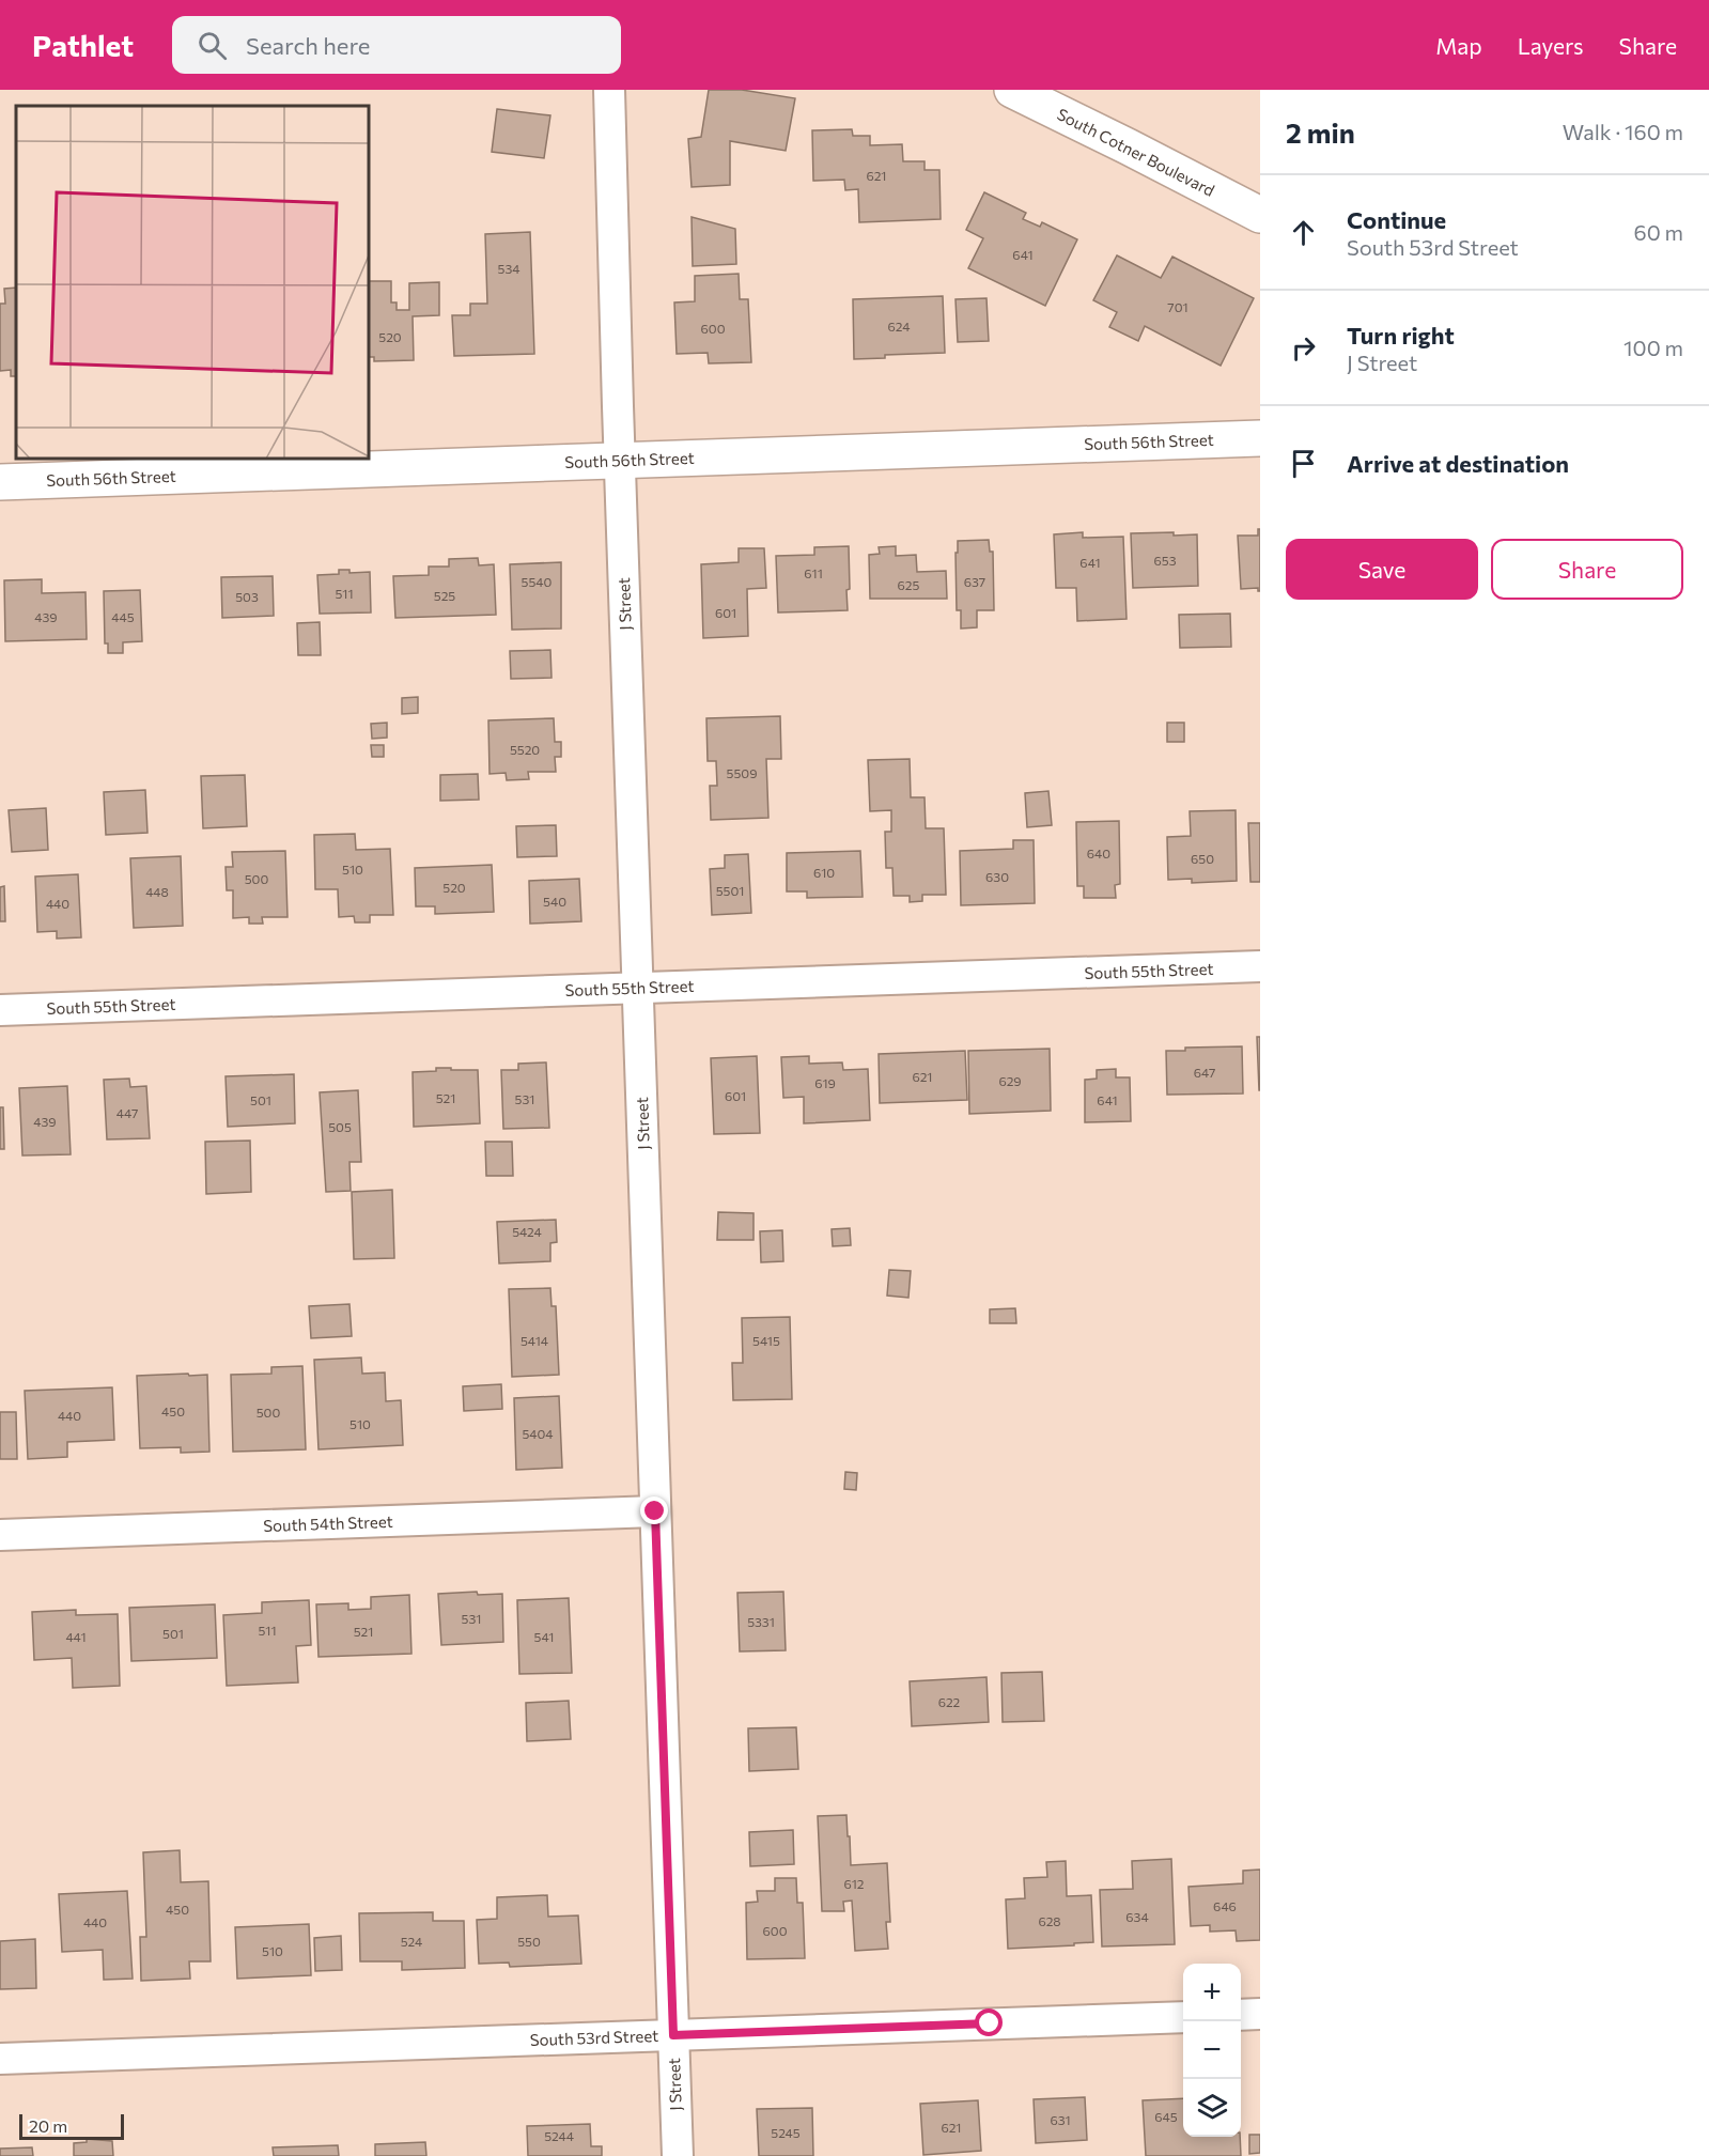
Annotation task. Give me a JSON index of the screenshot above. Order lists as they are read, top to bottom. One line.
{"streets":{"main road":["South Cotner Boulevard","South 56th Street"],"street":["J Street","South 55th Street","South 54th Street","South 53rd Street"]},"crossings":[["South 56th Street","J Street"],["J Street","South 55th Street"],["J Street","South 54th Street"],["J Street","South 53rd Street"]],"house_numbers":["621","641","534","701","624","600","520","653","641","611","5540","637","625","511","525","503","601","439","445","5520","5509","640","650","510","610","630","500","520","5501","448","540","440","647","621","629","619","601","521","531","501","641","447","439","505","5424","5414","5415","450","500","440","510","5404","531","5331","511","521","501","441","541","622","612","646","450","634","628","440","600","524","550","510","645","631","621","5245","5244"],"scale_bar":"20 m","page":{"header":"Pathlet","search":"Search here","nav":["Map","Layers","Share"],"heading":["2 min","Walk · 160 m"],"list":[["Continue","South 53rd Street","60 m"],["Turn right","J Street","100 m"],"Arrive at destination"],"buttons":["Save","Share"],"map_buttons":["+","−"],"scale":"20 m"}}
